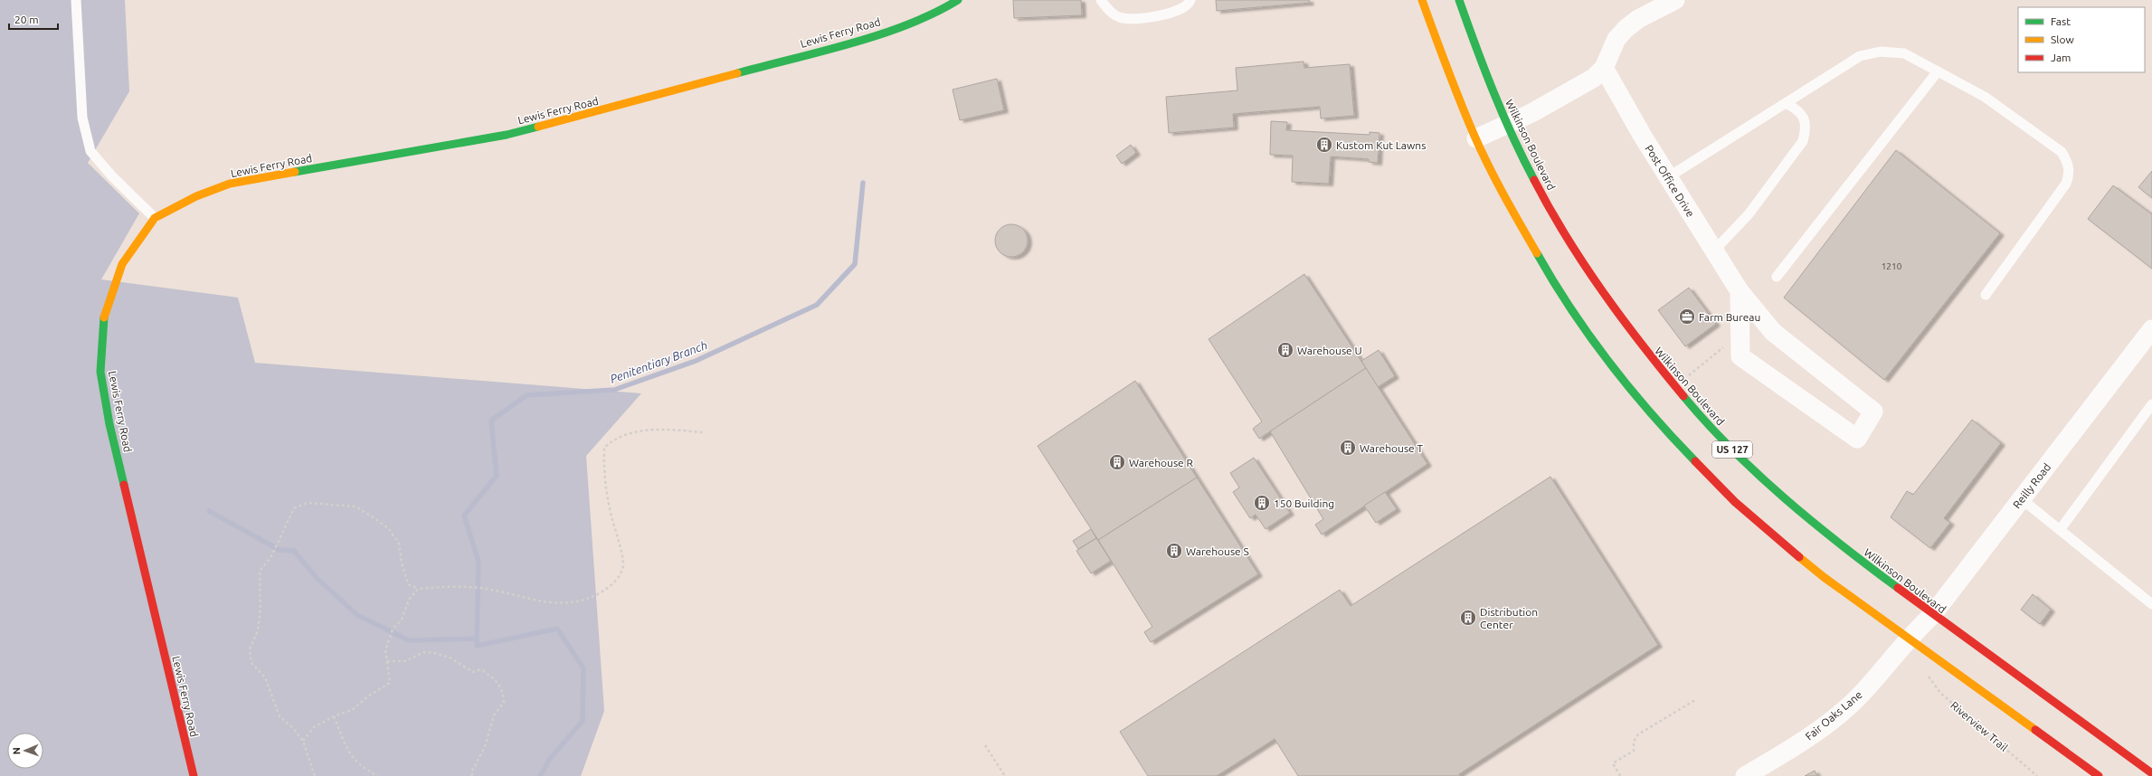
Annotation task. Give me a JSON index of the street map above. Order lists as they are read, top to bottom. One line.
{"streets":{"main road":["Lewis Ferry Road","Wilkinson Boulevard","US 127"],"street":["Post Office Drive","Reilly Road","Fair Oaks Lane"],"path":["Riverview Trail"]},"crossings":[["Wilkinson Boulevard","Reilly Road"],["US 127","Reilly Road"],["US 127","Fair Oaks Lane"],["Reilly Road","Fair Oaks Lane"]],"water":["Penitentiary Branch"],"places":{"building":["Kustom Kut Lawns","Warehouse U","Warehouse T","Warehouse R","150 Building","Warehouse S","Distribution Center"],"office":["Farm Bureau"]},"house_numbers":["1210"],"legend":["Fast","Slow","Jam"],"scale_bar":"20 m","north":"left"}
